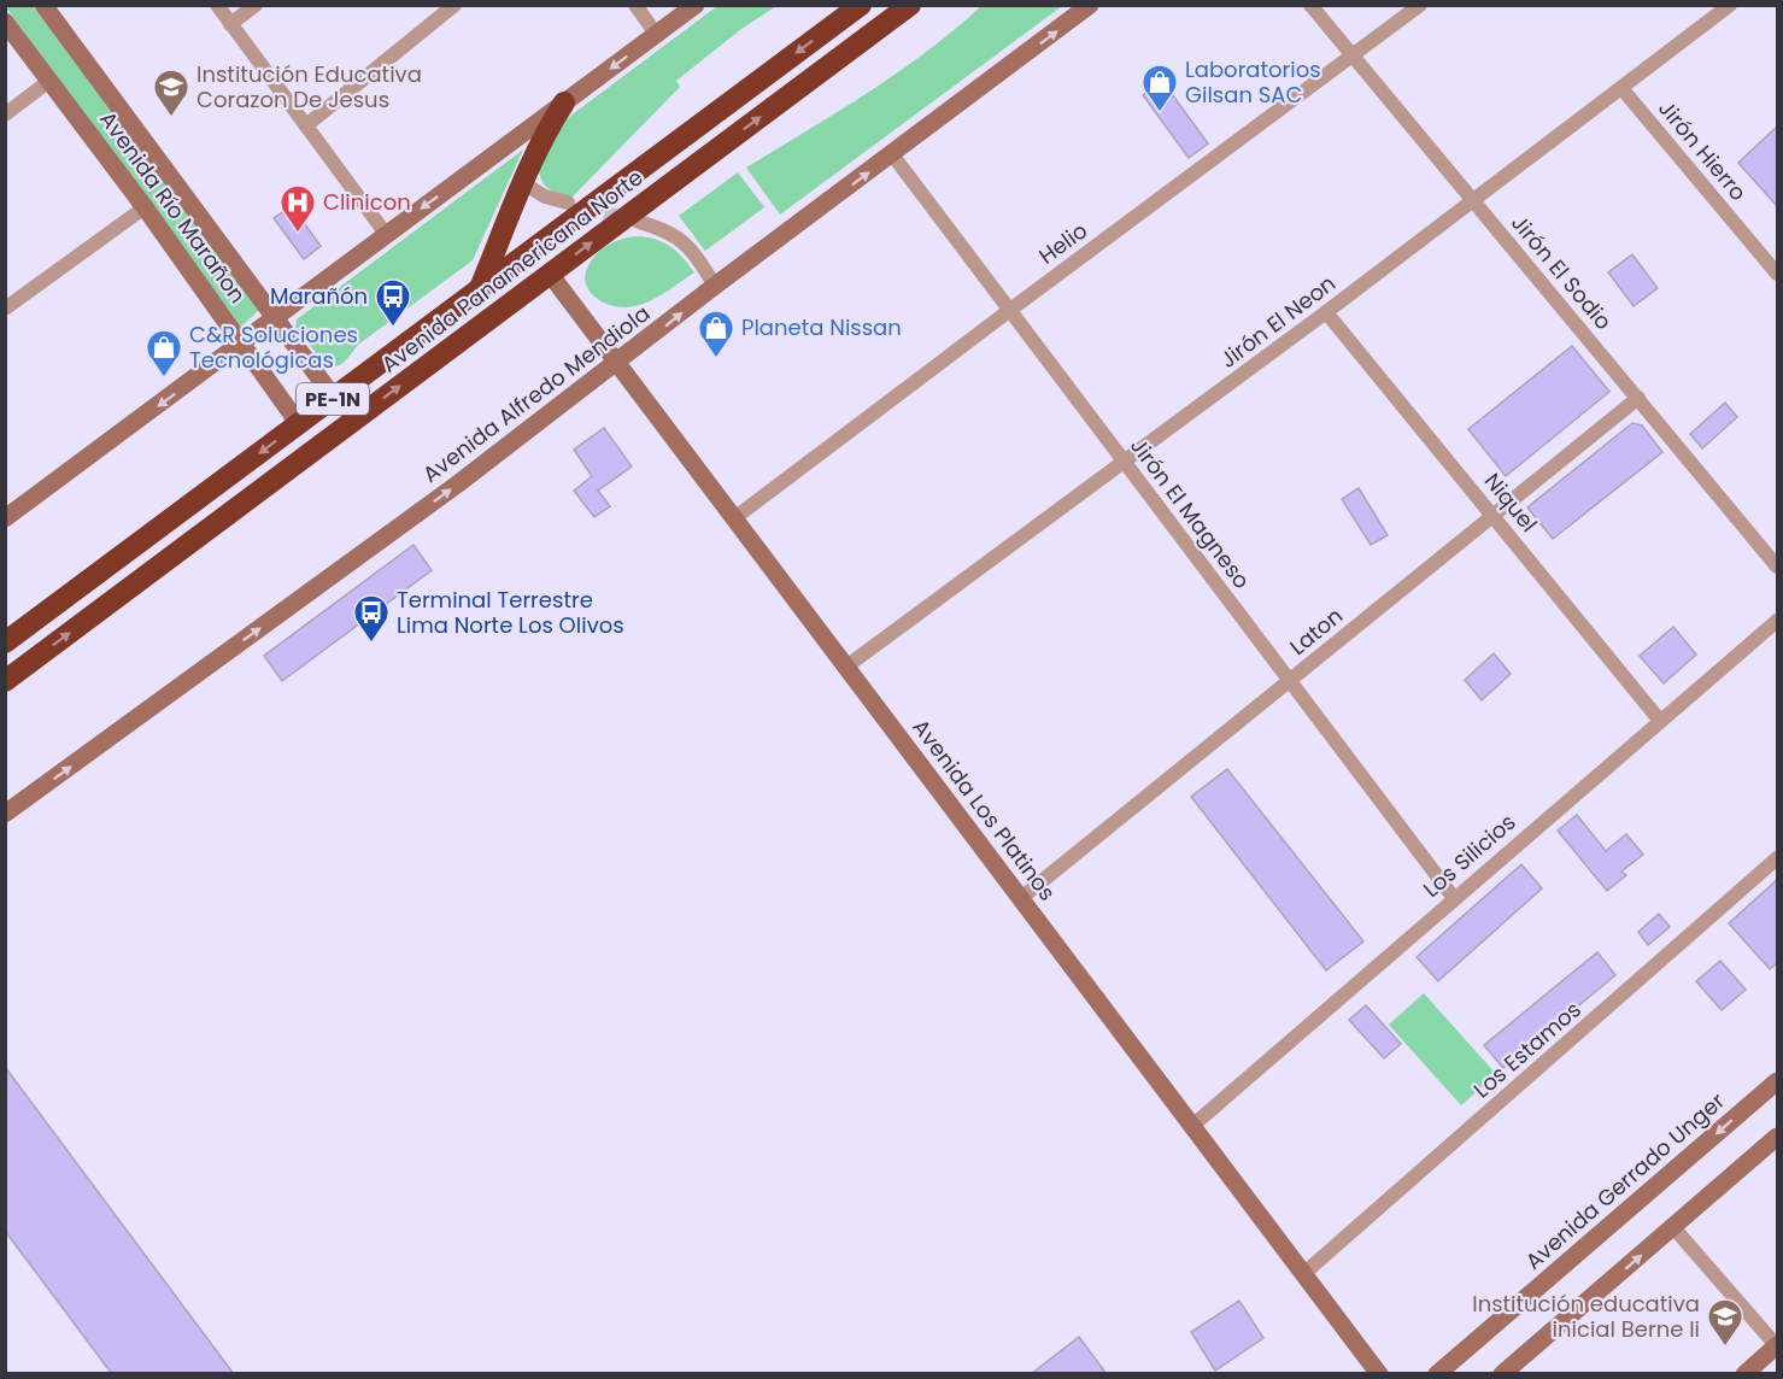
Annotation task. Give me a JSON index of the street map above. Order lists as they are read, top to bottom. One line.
{"streets":{"highway":["Avenida Panamericana Norte","PE-1N"],"main road":["Avenida Río Marañon","Avenida Alfredo Mendiola","Avenida Los Platinos","Avenida Gerrado Unger"],"street":["Jirón Hierro","Helio","Jirón El Sodio","Jirón El Neon","Niquel","Jirón El Magneso","Laton","Los Silicios","Los Estamos"]},"crossings":[["Jirón Hierro","Jirón El Neon"],["Avenida Río Marañon","Avenida Panamericana Norte"],["Helio","Jirón El Sodio"],["Helio","Jirón El Magneso"],["Helio","Avenida Los Platinos"],["Avenida Panamericana Norte","Avenida Los Platinos"],["Jirón El Sodio","Jirón El Neon"],["Jirón El Sodio","Laton"],["Jirón El Neon","Niquel"],["Jirón El Neon","Jirón El Magneso"],["Jirón El Neon","Avenida Los Platinos"],["Avenida Alfredo Mendiola","Jirón El Magneso"],["Avenida Alfredo Mendiola","Avenida Los Platinos"],["Niquel","Laton"],["Niquel","Los Silicios"],["Jirón El Magneso","Laton"],["Jirón El Magneso","Los Silicios"],["Laton","Avenida Los Platinos"],["Avenida Los Platinos","Los Silicios"],["Avenida Los Platinos","Los Estamos"]],"one_way":["Avenida Alfredo Mendiola"],"places":{"shop":["Laboratorios Gilsan SAC","Planeta Nissan","C&R Soluciones Tecnológicas"],"school or university":["Institución Educativa Corazon De Jesus","Institución educativa inicial Berne Ii"],"hospital":["Clinicon"],"bus stop":["Marañón","Terminal Terrestre Lima Norte Los Olivos"]}}
